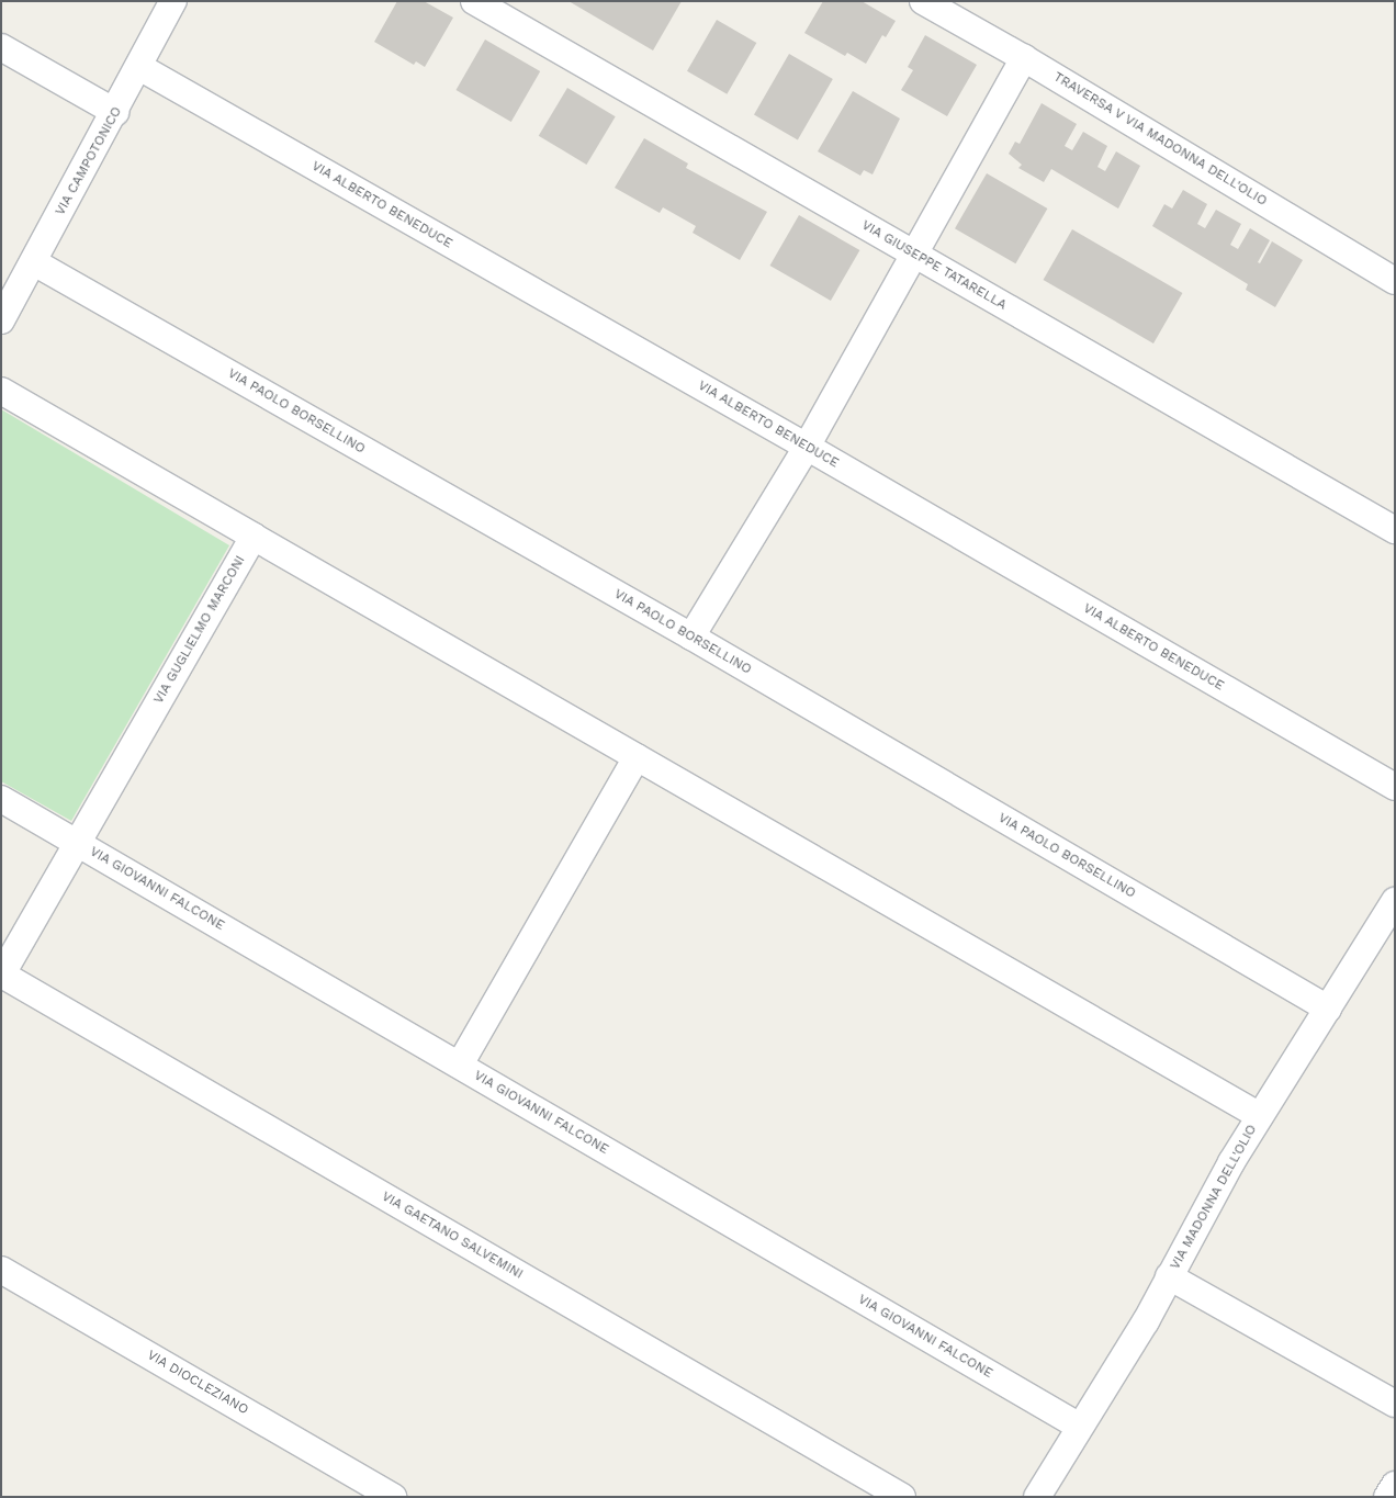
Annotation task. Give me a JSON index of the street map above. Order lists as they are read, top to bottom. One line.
{"streets":{"street":["TRAVERSA V VIA MADONNA DELL'OLIO","VIA CAMPOTONICO","VIA ALBERTO BENEDUCE","VIA GIUSEPPE TATARELLA","VIA PAOLO BORSELLINO","VIA GUGLIELMO MARCONI","VIA GIOVANNI FALCONE","VIA MADONNA DELL'OLIO","VIA GAETANO SALVEMINI","VIA DIOCLEZIANO"]},"crossings":[["VIA CAMPOTONICO","VIA ALBERTO BENEDUCE"],["VIA CAMPOTONICO","VIA PAOLO BORSELLINO"],["VIA PAOLO BORSELLINO","VIA MADONNA DELL'OLIO"],["VIA GUGLIELMO MARCONI","VIA GIOVANNI FALCONE"],["VIA GUGLIELMO MARCONI","VIA GAETANO SALVEMINI"],["VIA GIOVANNI FALCONE","VIA MADONNA DELL'OLIO"]]}
